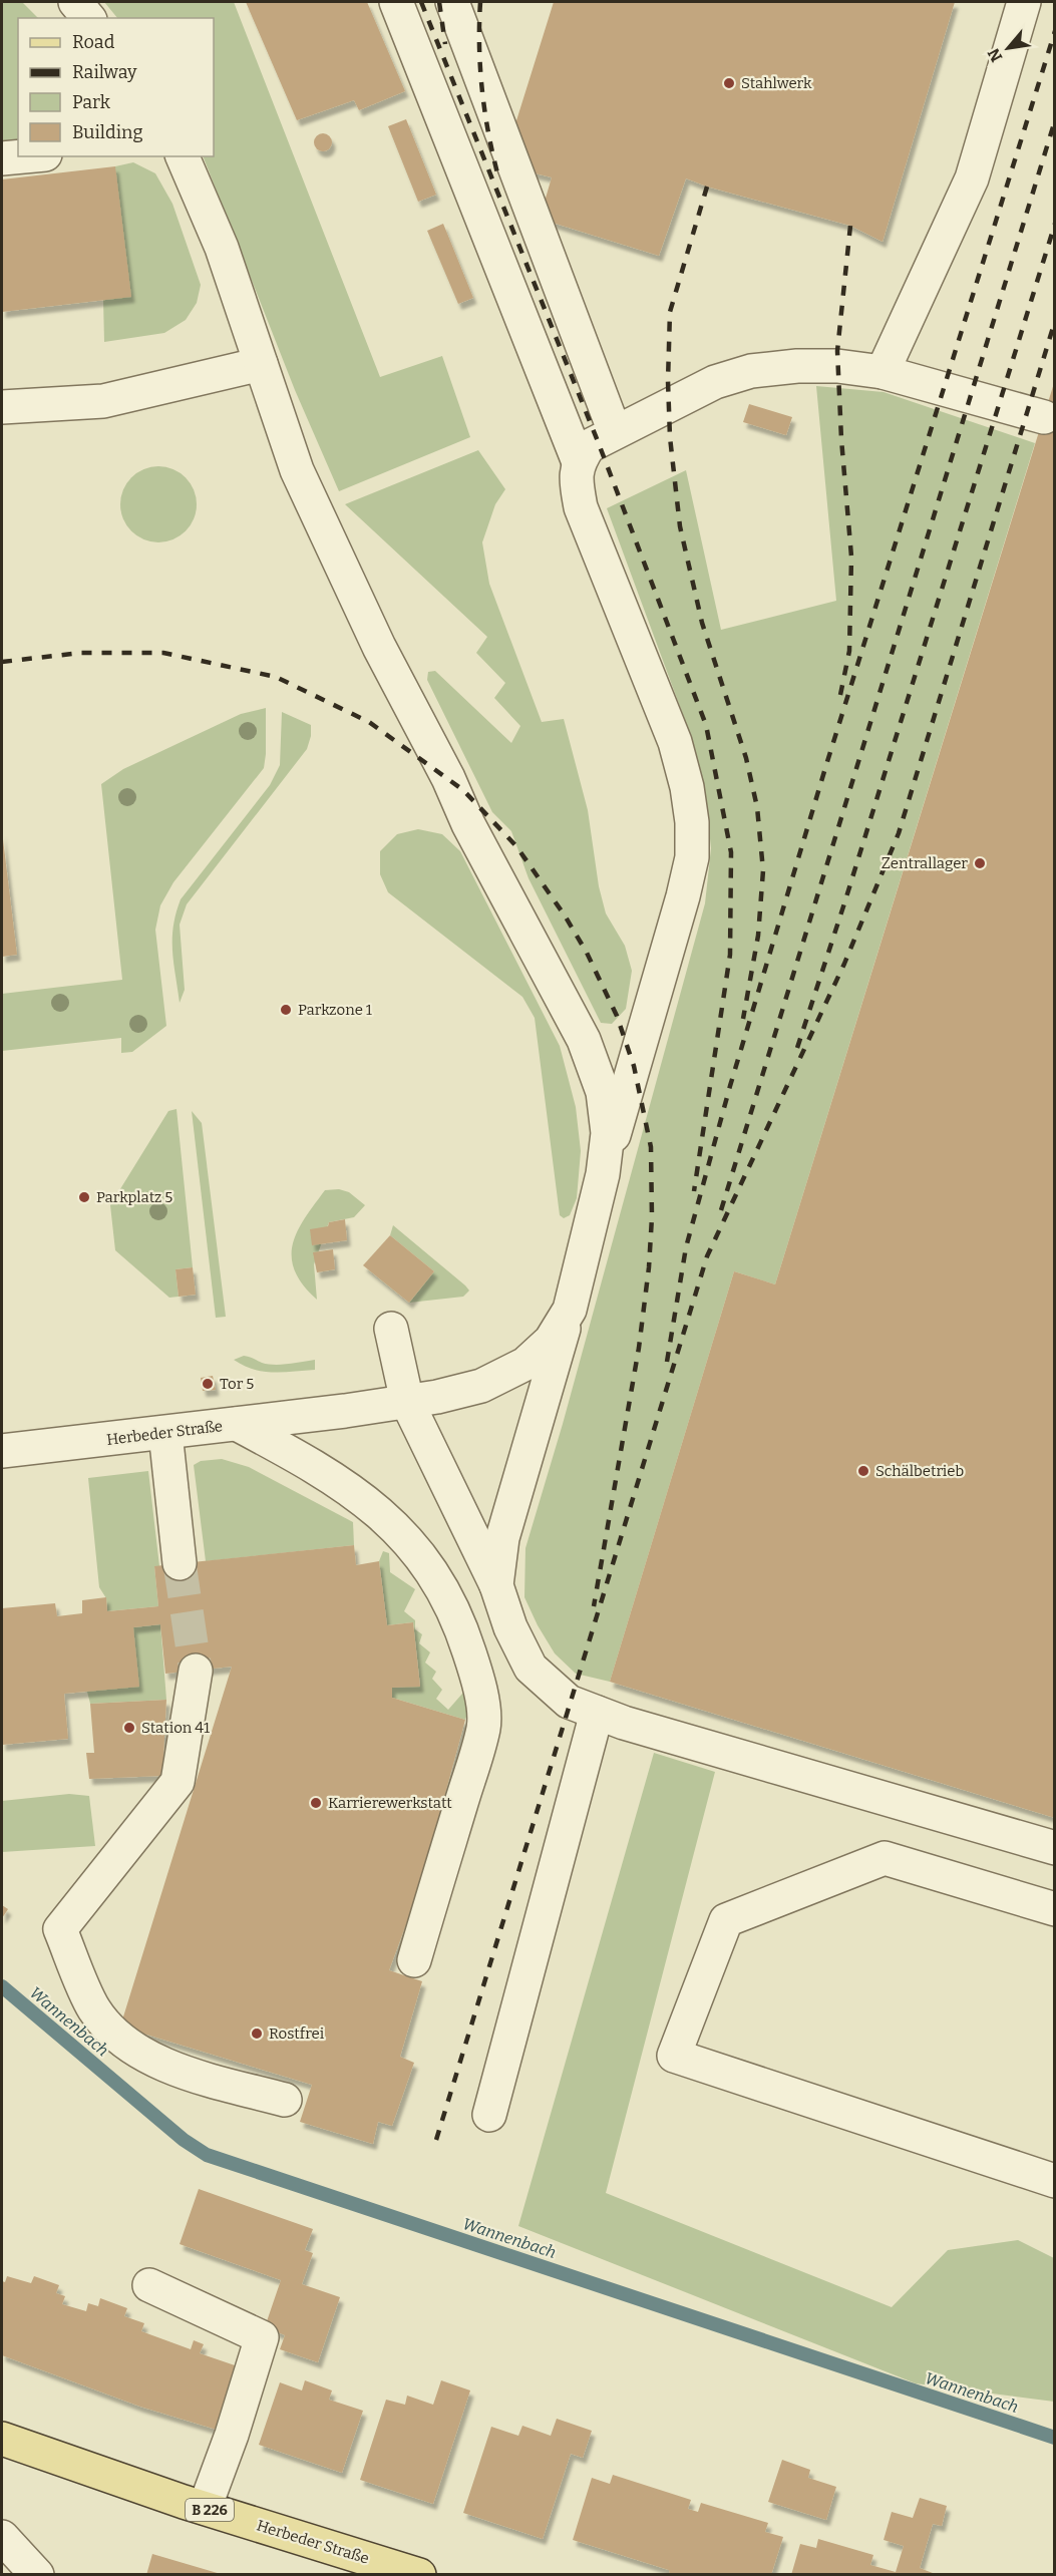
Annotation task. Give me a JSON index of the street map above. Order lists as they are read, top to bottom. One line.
{"streets":{"main road":["Herbeder Straße","B 226"]},"water":["Wannenbach"],"places":["Stahlwerk","Zentrallager","Parkzone 1","Parkplatz 5","Tor 5","Schälbetrieb","Station 41","Karrierewerkstatt","Rostfrei"],"legend":["Road","Railway","Park","Building"],"north":"bottom left"}
